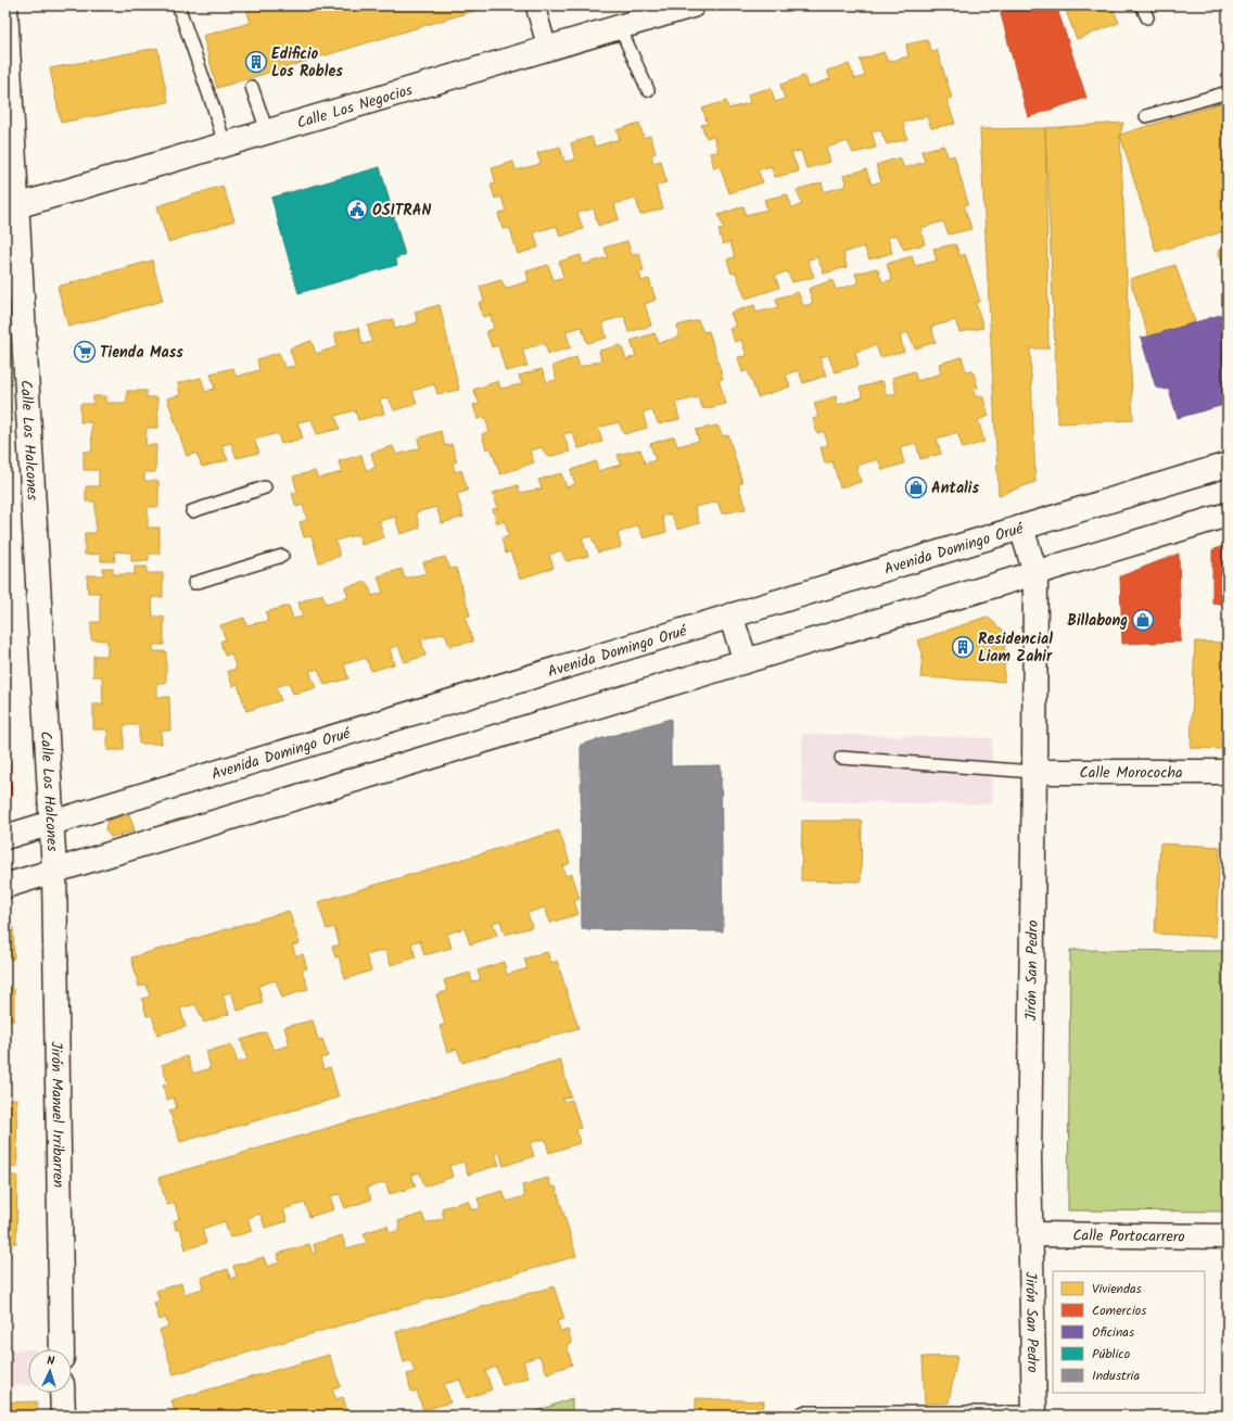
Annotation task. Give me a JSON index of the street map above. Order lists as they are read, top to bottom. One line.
{"streets":{"street":["Calle Los Negocios","Calle Los Halcones","Avenida Domingo Orué","Calle Morococha","Jirón San Pedro","Jirón Manuel Irribarren","Calle Portocarrero"]},"crossings":[["Calle Los Negocios","Calle Los Halcones"],["Calle Los Halcones","Avenida Domingo Orué"],["Calle Los Halcones","Jirón Manuel Irribarren"],["Avenida Domingo Orué","Jirón San Pedro"],["Calle Morococha","Jirón San Pedro"],["Jirón San Pedro","Calle Portocarrero"]],"places":{"building":["Edificio Los Robles","Residencial Liam Zahir"],"public building":["OSITRAN"],"supermarket":["Tienda Mass"],"shop":["Antalis","Billabong"]},"legend":["Viviendas","Comercios","Oficinas","Público","Industria"],"north":"top"}
